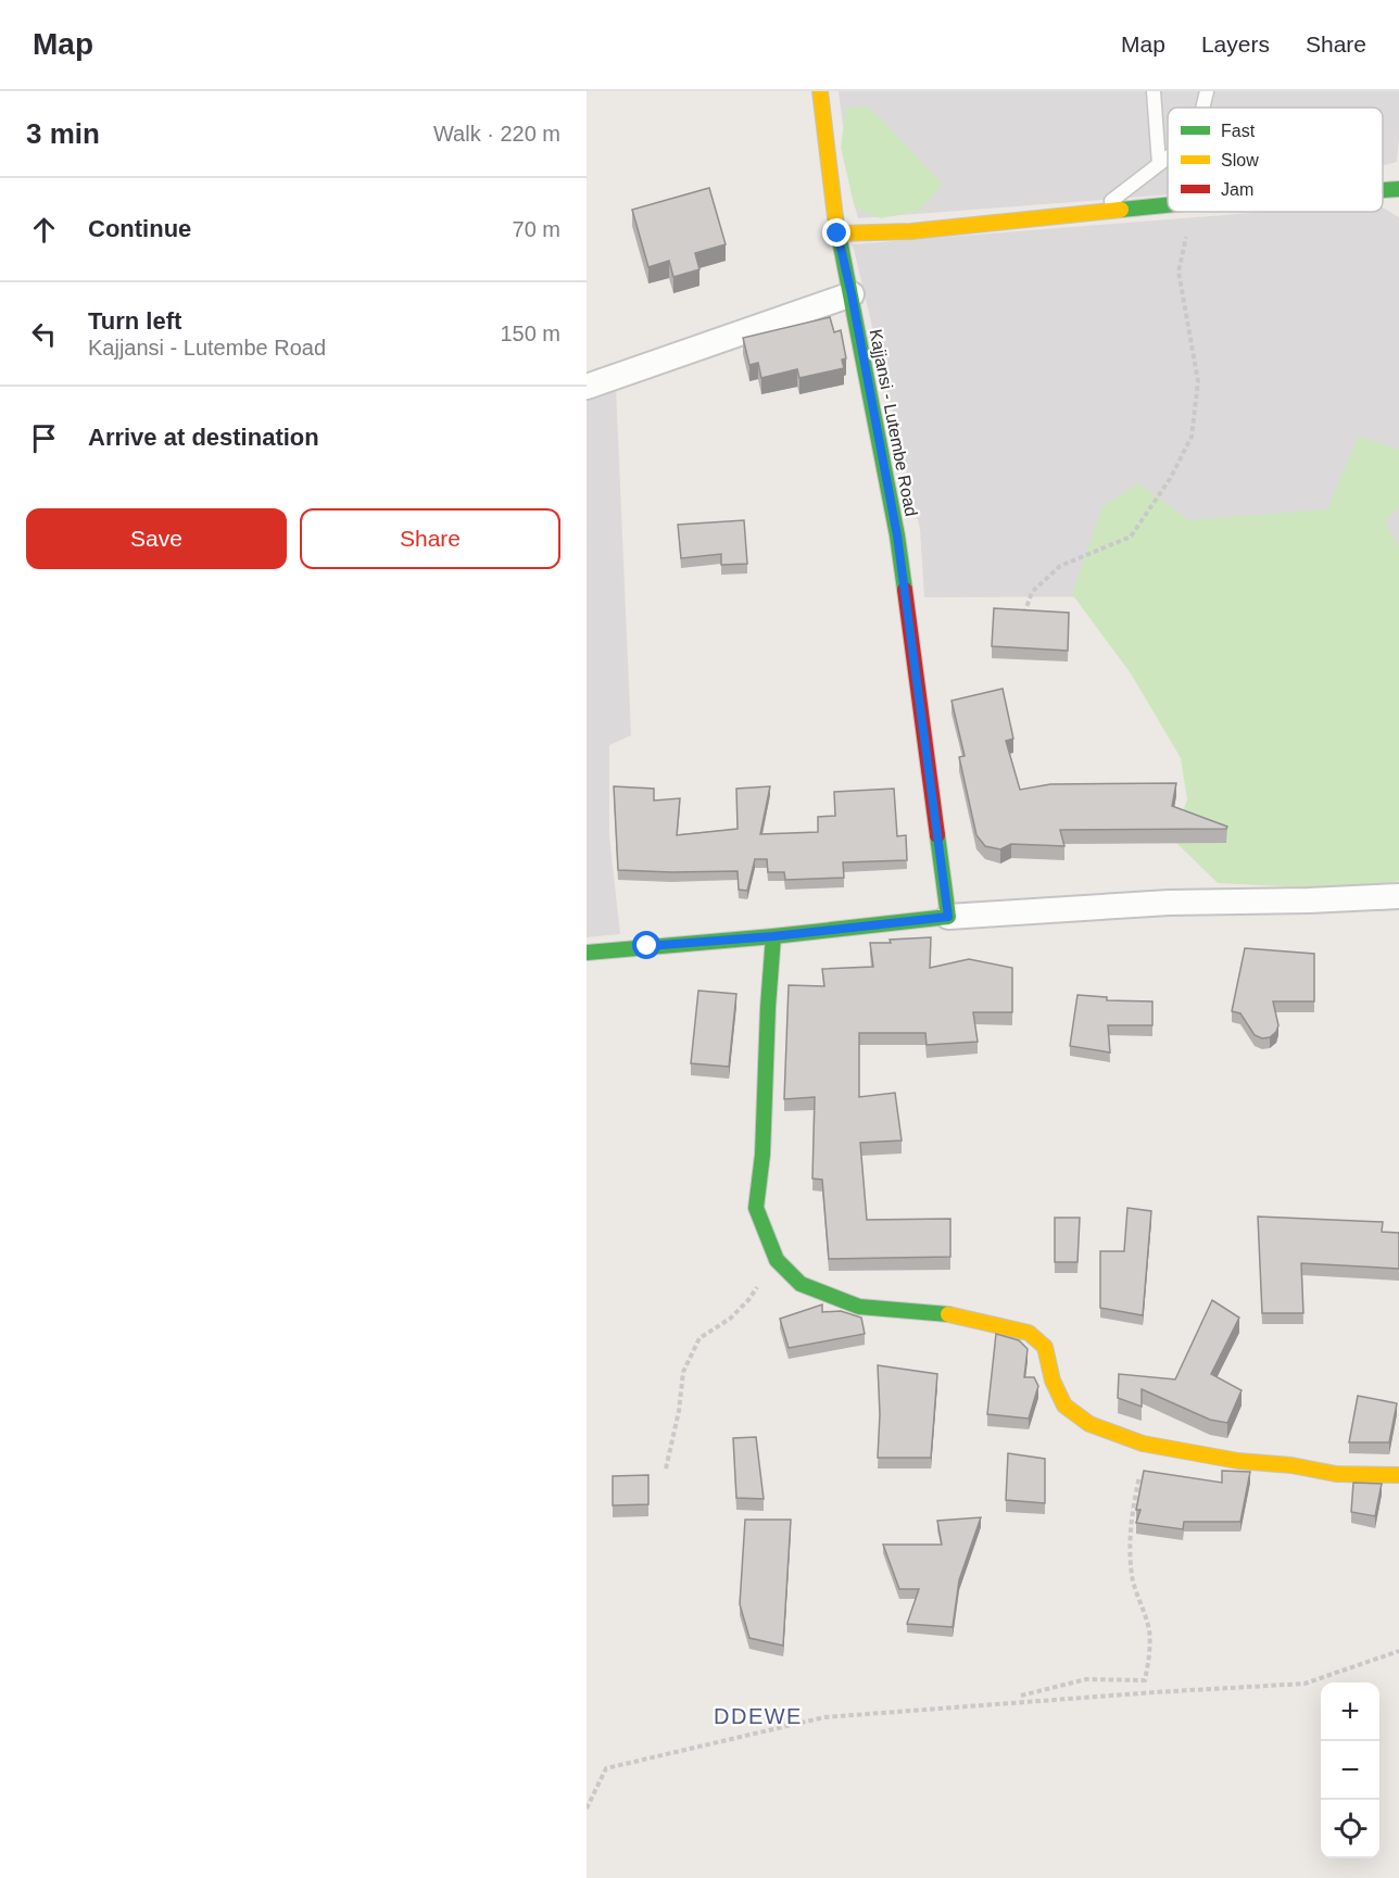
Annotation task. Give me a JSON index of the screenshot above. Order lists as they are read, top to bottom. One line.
{"streets":{"street":["Kajjansi - Lutembe Road"]},"districts":["DDEWE"],"legend":["Fast","Slow","Jam"],"page":{"header":"Map","nav":["Map","Layers","Share"],"heading":["3 min","Walk · 220 m"],"list":[["Continue","70 m"],["Turn left","Kajjansi - Lutembe Road","150 m"],"Arrive at destination"],"buttons":["Save","Share"],"map_buttons":["+","−"]}}
